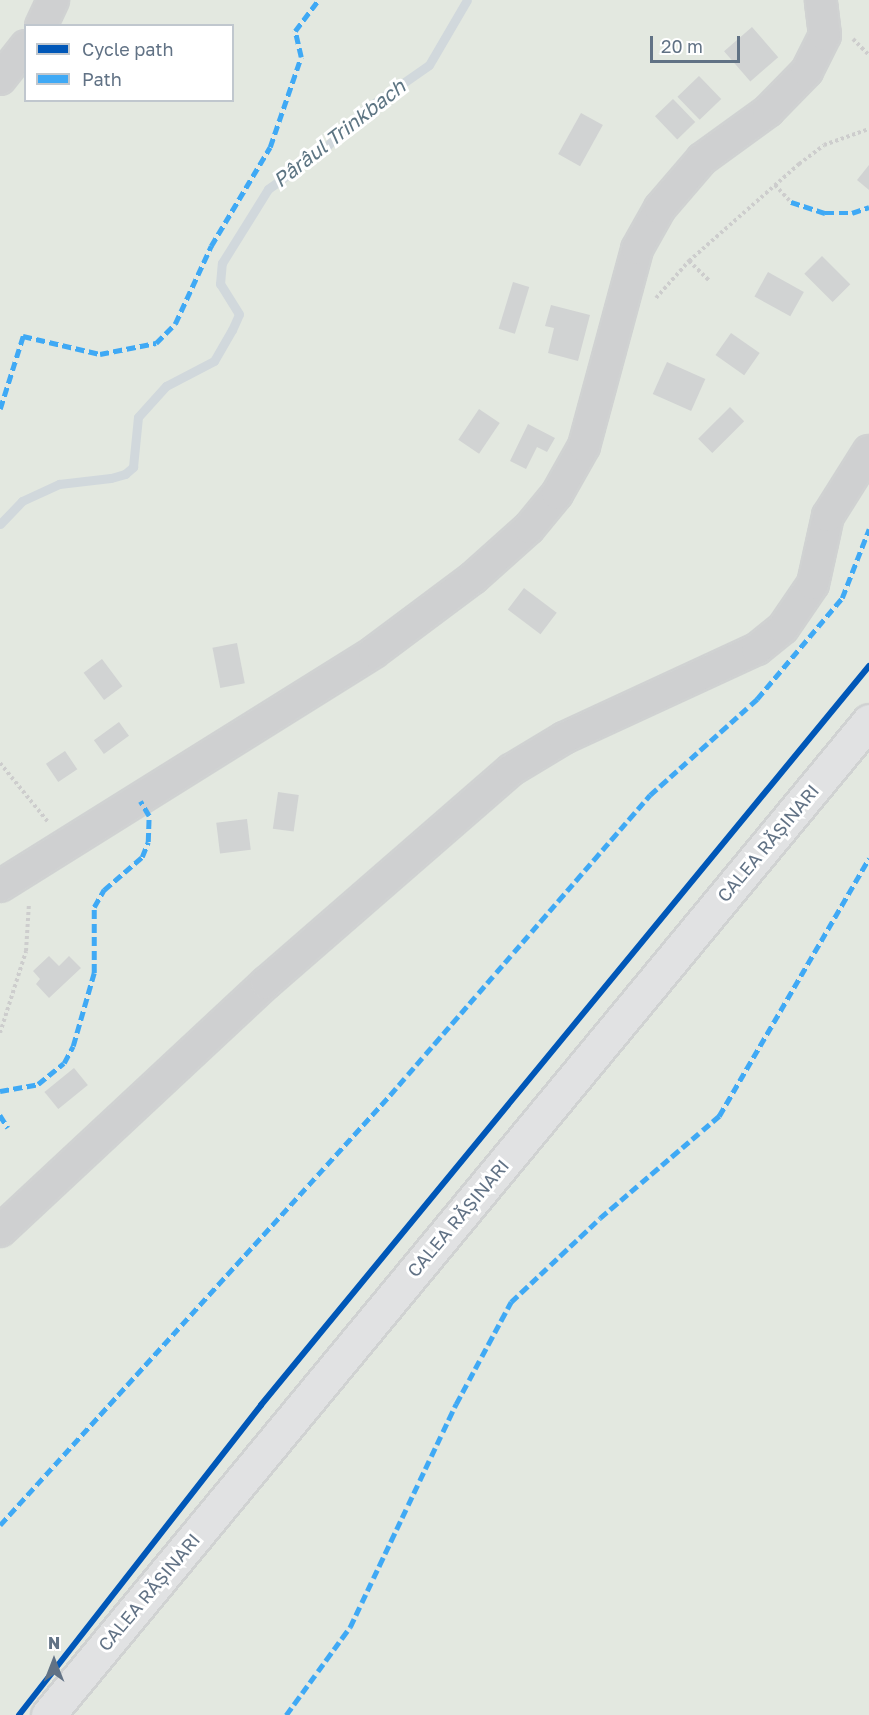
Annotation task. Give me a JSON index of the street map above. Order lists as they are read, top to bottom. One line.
{"streets":{"main road":["CALEA RĂȘINARI"]},"water":["Pârâul Trinkbach"],"legend":["Cycle path","Path"],"scale_bar":"20 m","north":"top"}
